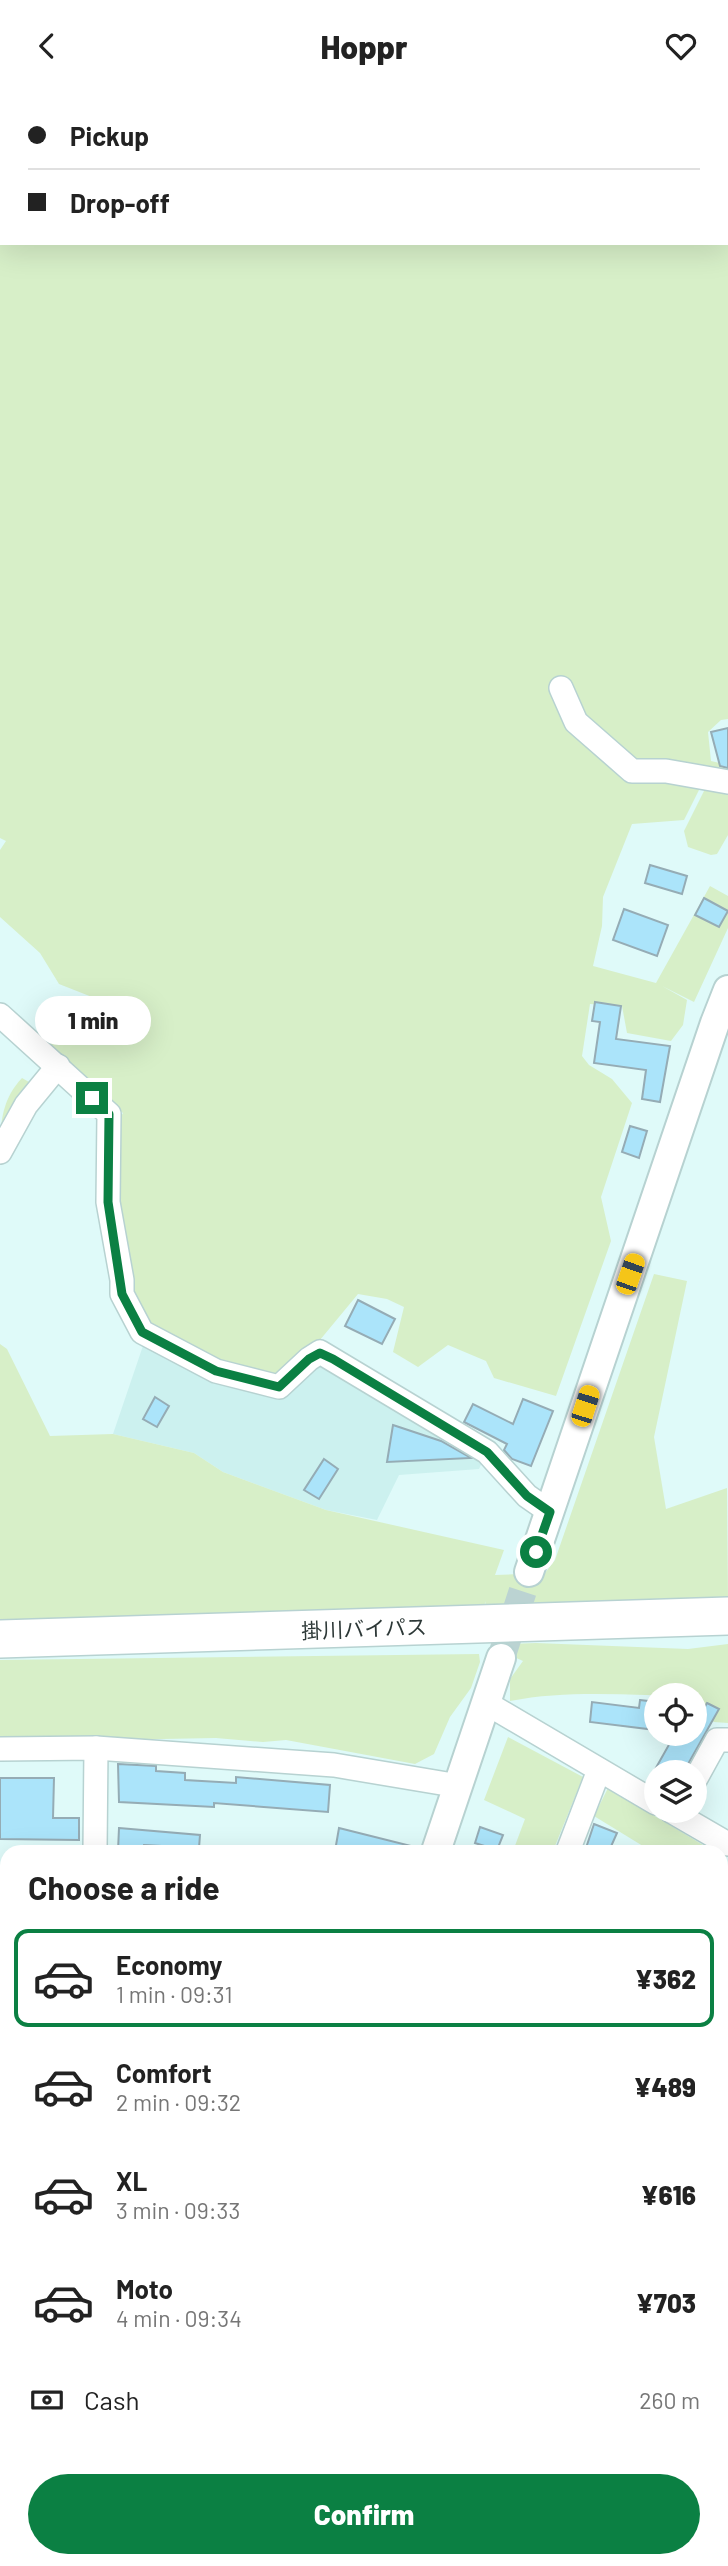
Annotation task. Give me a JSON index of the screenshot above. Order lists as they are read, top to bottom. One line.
{"streets":{"highway":["掛川バイパス"]},"page":{"header":"Hoppr","banner":["Pickup","Drop-off"],"bubble":"1 min","heading":"Choose a ride","list":[{"name":"Economy","note":"1 min · 09:31","value":"¥362"},{"name":"Comfort","note":"2 min · 09:32","value":"¥489"},{"name":"XL","note":"3 min · 09:33","value":"¥616"},{"name":"Moto","note":"4 min · 09:34","value":"¥703"}],"pay":["Cash","260 m"],"buttons":"Confirm"}}
